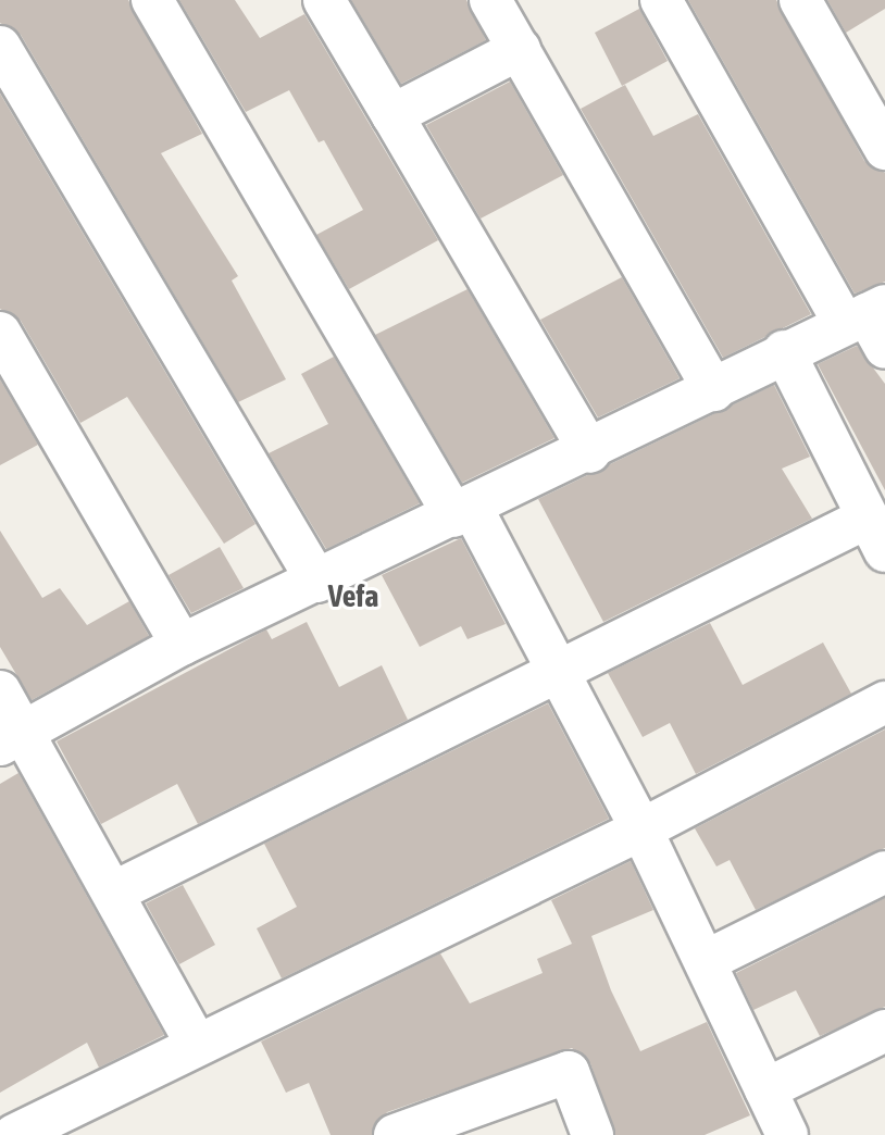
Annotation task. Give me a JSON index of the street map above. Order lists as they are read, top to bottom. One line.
{"districts":["Vefa"]}
